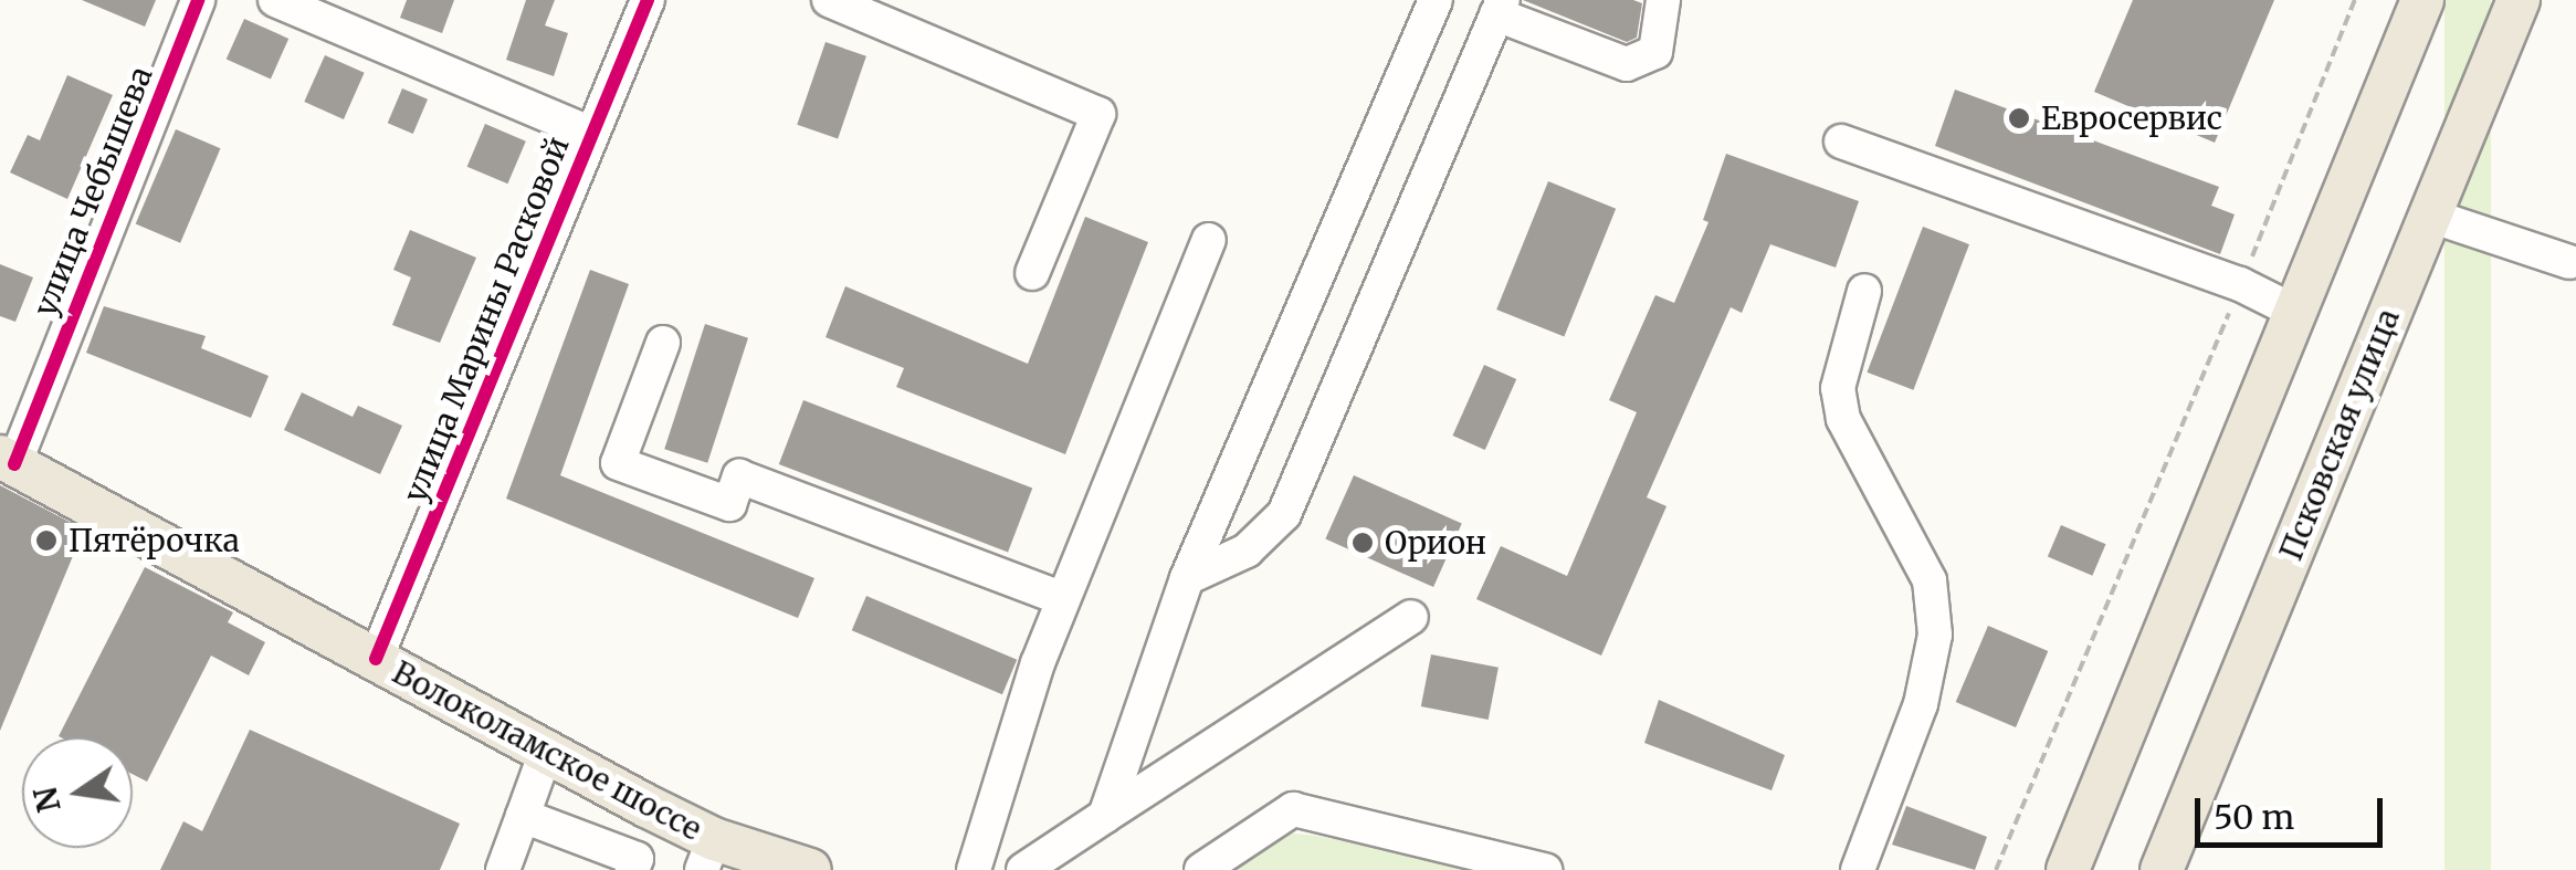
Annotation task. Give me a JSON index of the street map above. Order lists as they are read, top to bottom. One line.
{"streets":{"main road":["Псковская улица","Волоколамское шоссе"],"street":["улица Чебышева","улица Марины Расковой"]},"crossings":[["улица Чебышева","Волоколамское шоссе"],["улица Марины Расковой","Волоколамское шоссе"]],"places":["Евросервис","Пятёрочка","Орион"],"scale_bar":"50 m","north":"left"}
